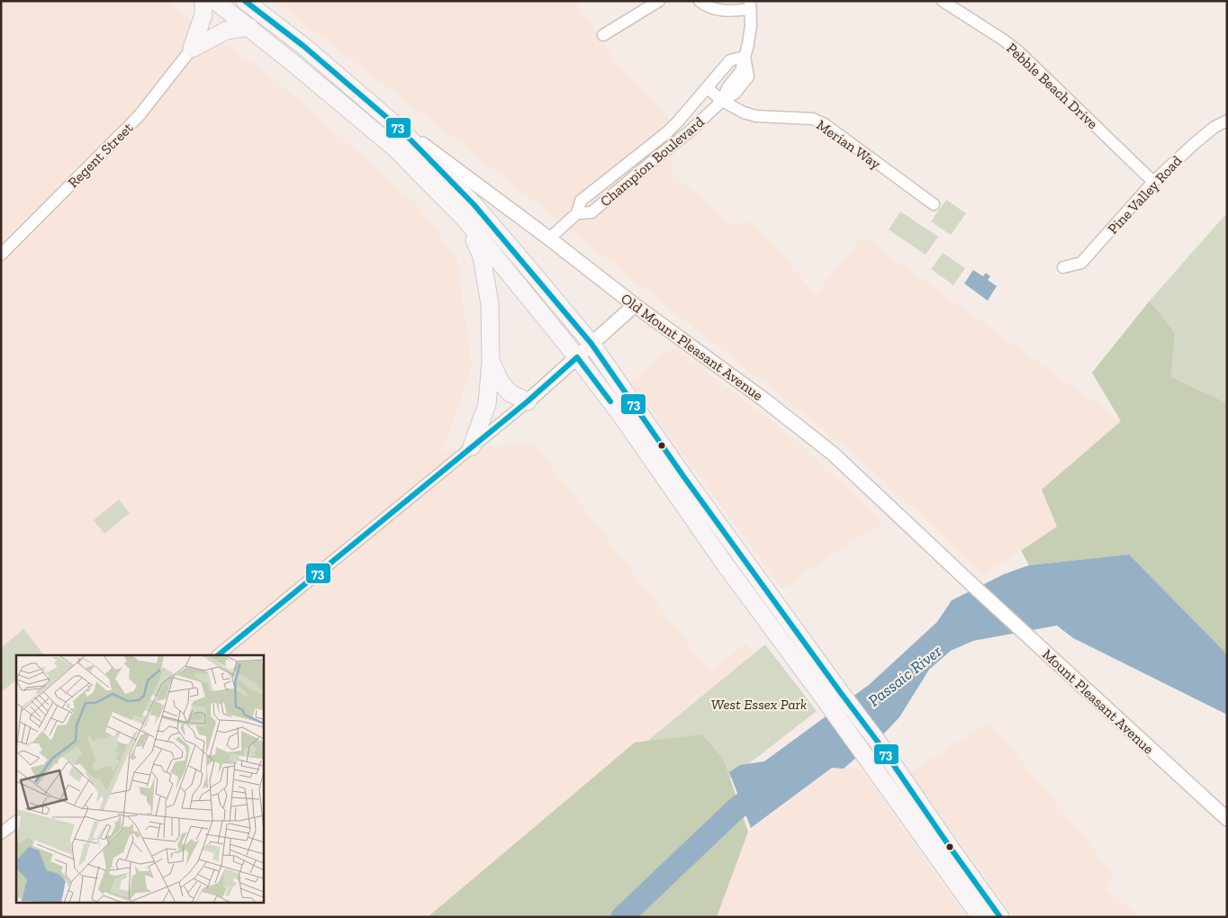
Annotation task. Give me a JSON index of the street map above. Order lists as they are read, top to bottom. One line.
{"streets":{"street":["Pebble Beach Drive","Merian Way","Regent Street","Champion Boulevard","Pine Valley Road","Old Mount Pleasant Avenue","Mount Pleasant Avenue"]},"crossings":[["Pebble Beach Drive","Pine Valley Road"],["Merian Way","Champion Boulevard"],["Champion Boulevard","Old Mount Pleasant Avenue"],["Old Mount Pleasant Avenue","Mount Pleasant Avenue"]],"water":["Passaic River"],"parks":["West Essex Park"],"lines":["transit line 73"]}
